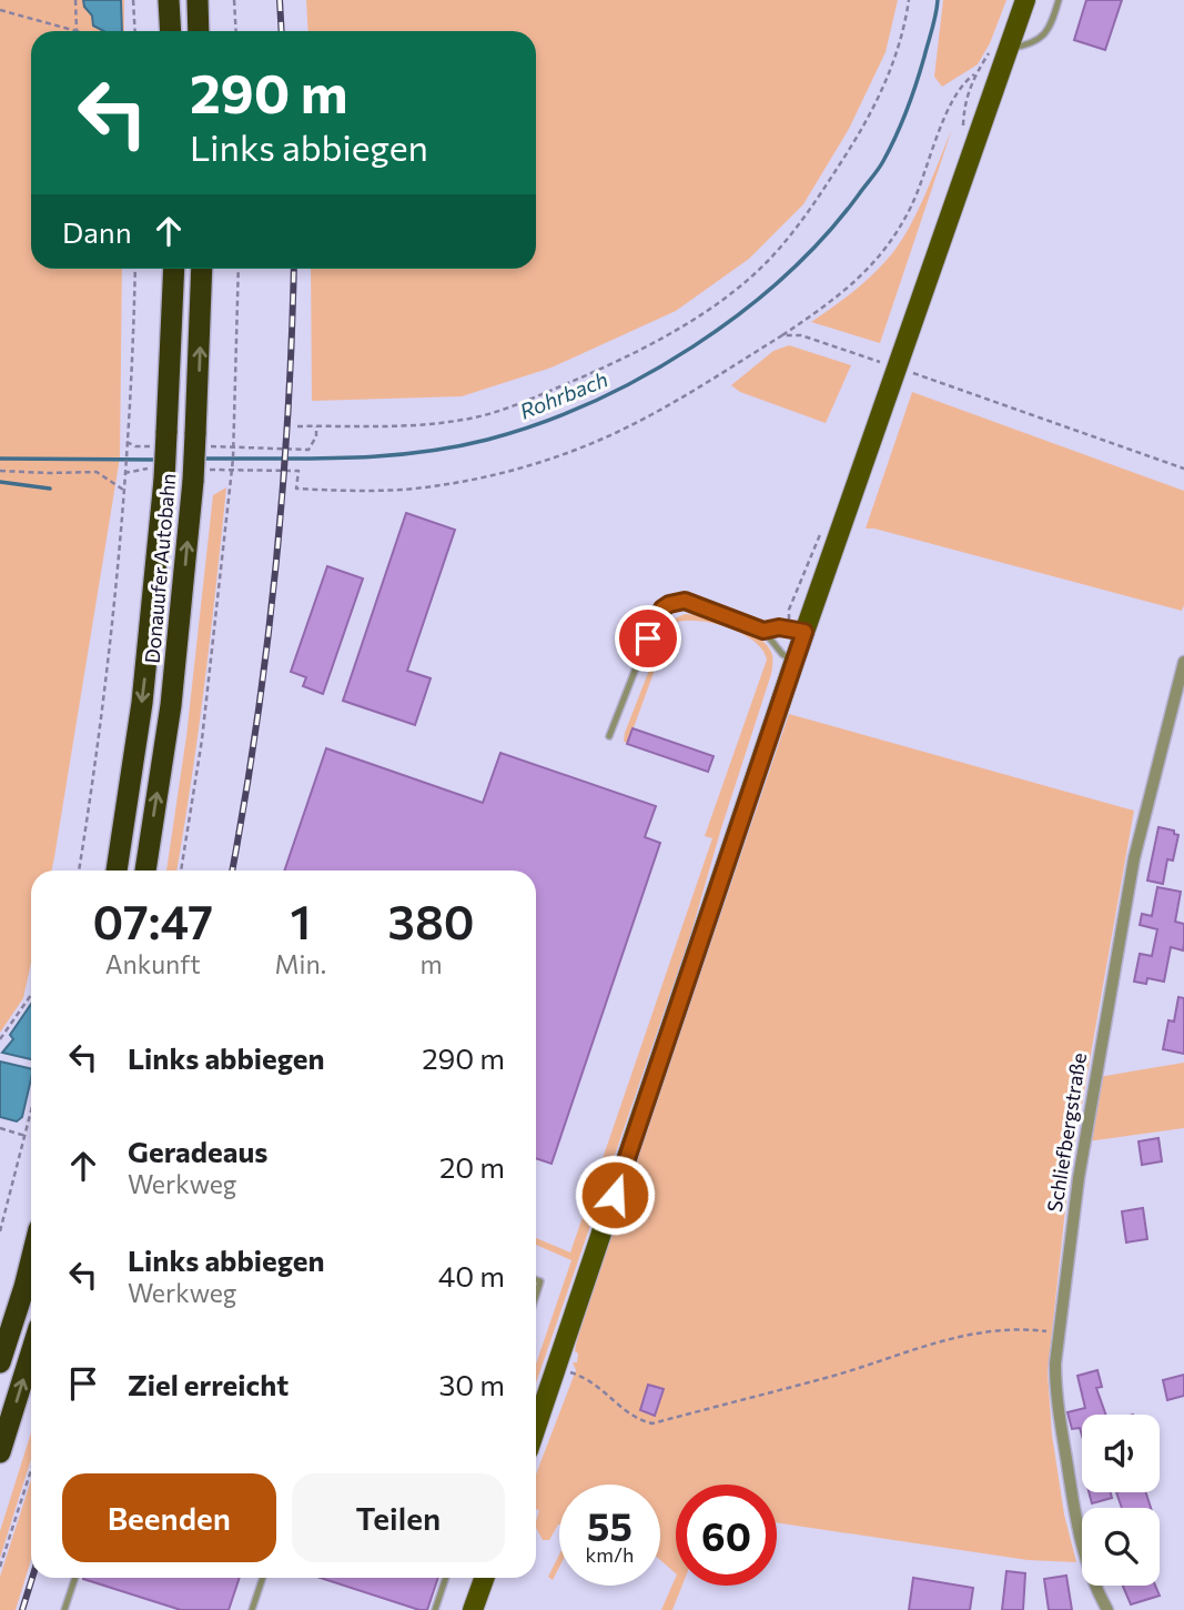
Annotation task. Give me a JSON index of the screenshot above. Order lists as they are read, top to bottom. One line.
{"streets":{"highway":["Donauufer Autobahn"],"street":["Schliefbergstraße"]},"water":["Rohrbach"],"page":{"turn":["290 m","Links abbiegen"],"then":"Dann","eta":["07:47","Ankunft","1","Min.","380","m"],"list":[{"name":"Links abbiegen","value":"290 m"},{"name":"Geradeaus","note":"Werkweg","value":"20 m"},{"name":"Links abbiegen","note":"Werkweg","value":"40 m"},{"name":"Ziel erreicht","value":"30 m"}],"buttons":["Beenden","Teilen"],"speed":"55 km/h","limit":"60"}}
